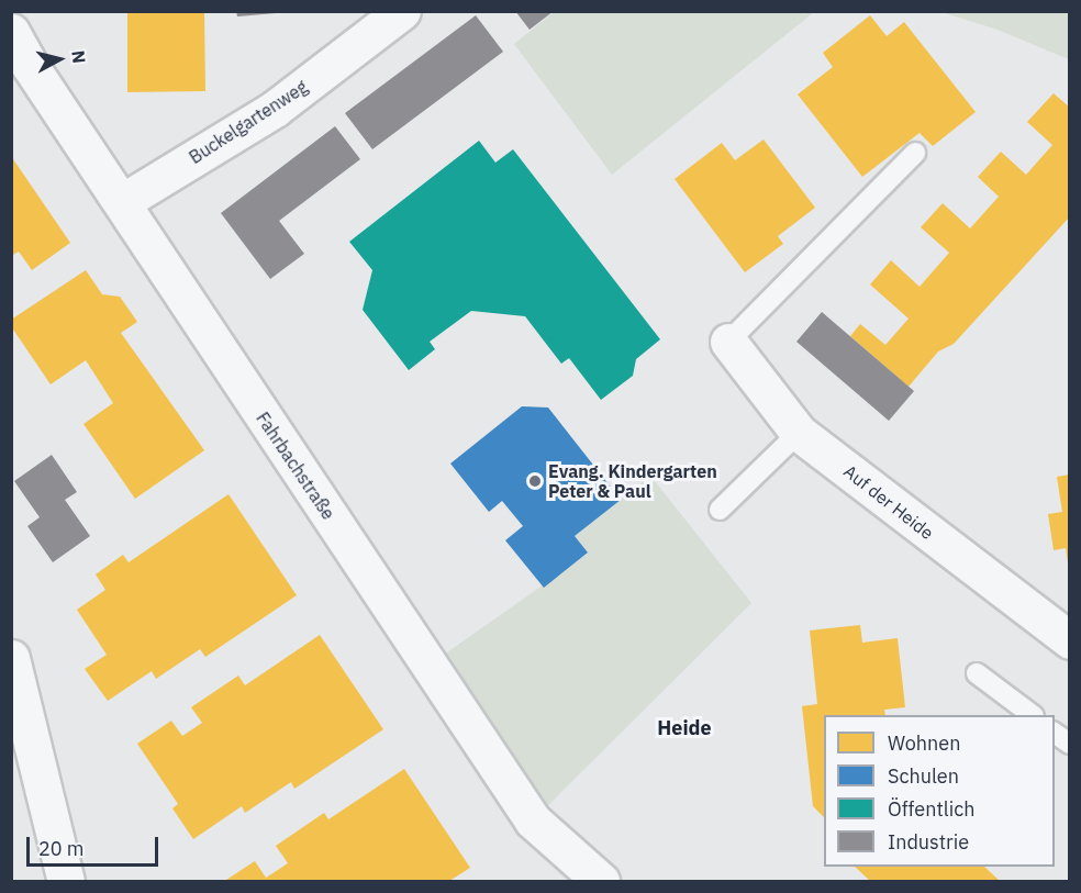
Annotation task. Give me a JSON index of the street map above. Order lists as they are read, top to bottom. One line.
{"streets":{"street":["Buckelgartenweg","Fahrbachstraße","Auf der Heide"]},"crossings":[["Buckelgartenweg","Fahrbachstraße"]],"districts":["Heide"],"places":["Evang. Kindergarten Peter & Paul"],"legend":["Wohnen","Schulen","Öffentlich","Industrie"],"scale_bar":"20 m","north":"right"}
